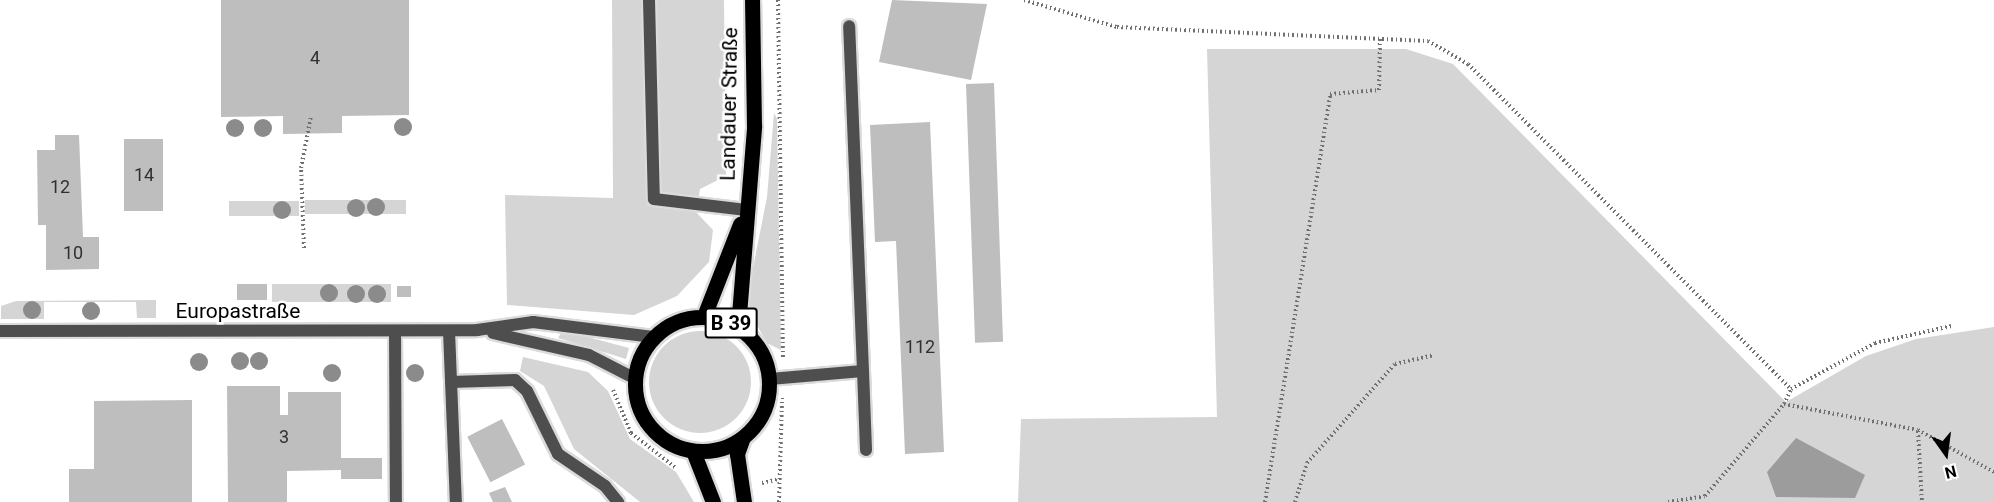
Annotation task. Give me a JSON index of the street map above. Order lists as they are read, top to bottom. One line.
{"streets":{"main road":["Landauer Straße","B 39"],"street":["Europastraße"]},"crossings":[["Landauer Straße","Europastraße"],["Landauer Straße","B 39"],["Europastraße","B 39"]],"house_numbers":["4","14","12","10","112","3"],"north":"bottom"}
